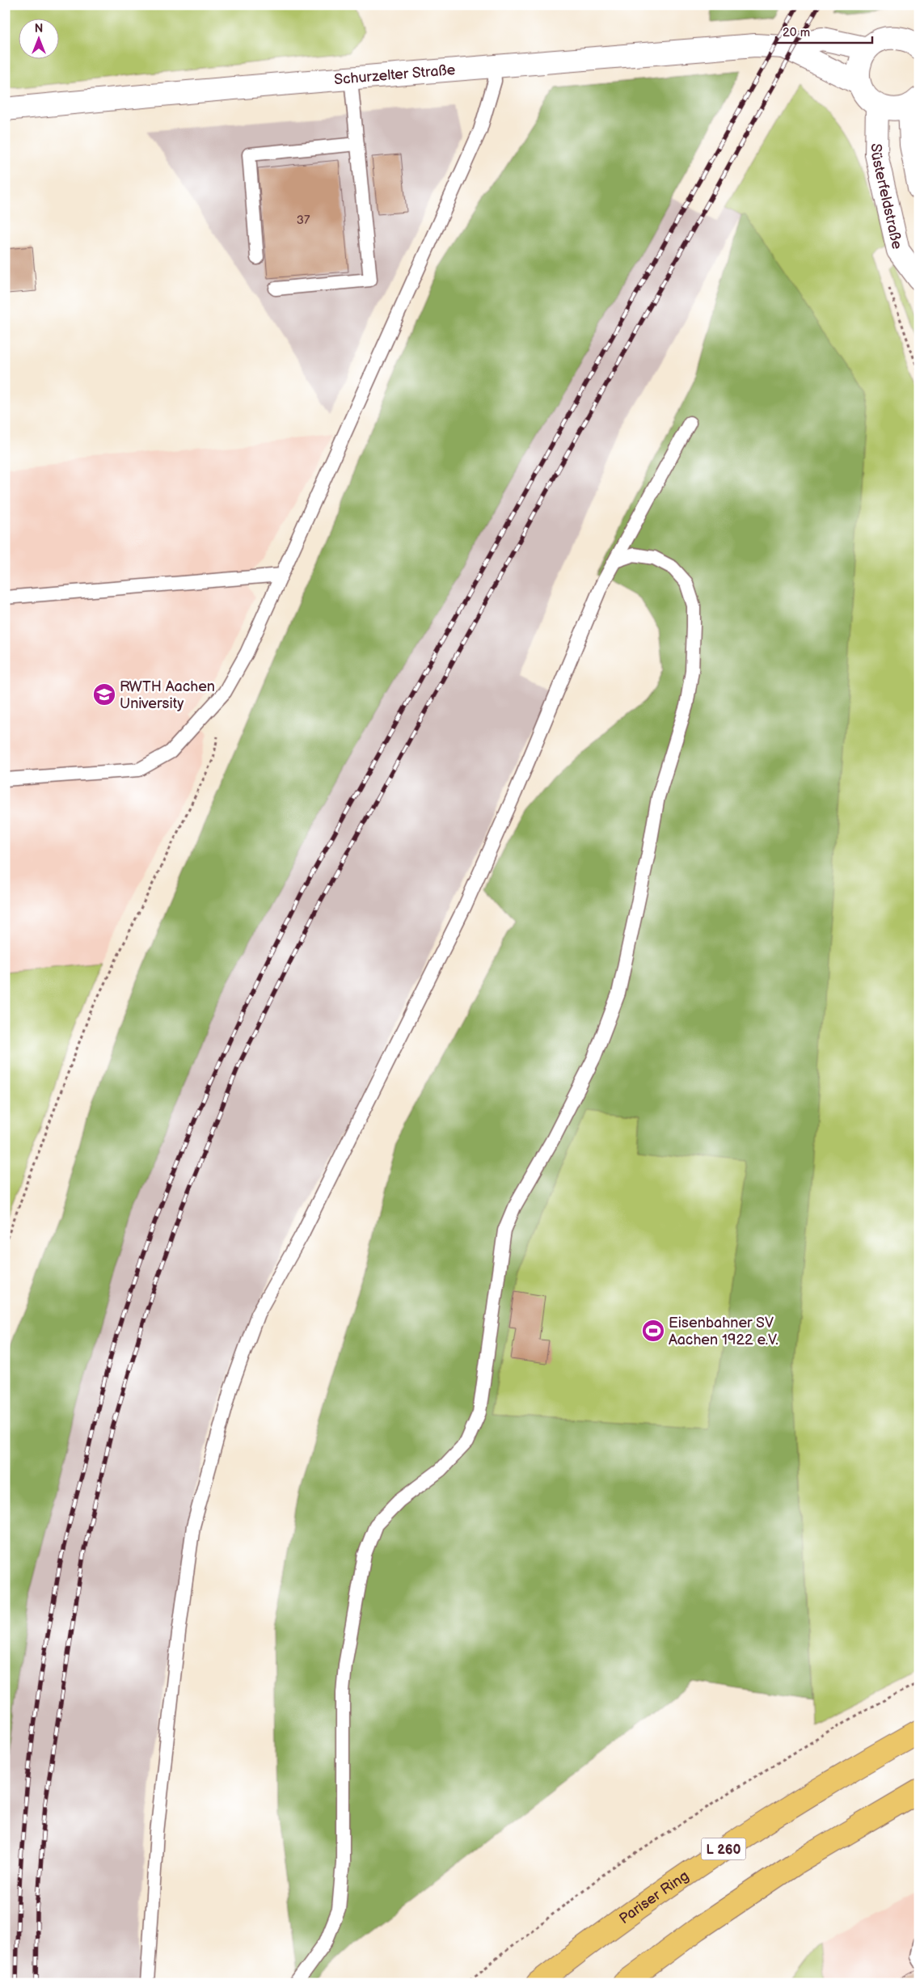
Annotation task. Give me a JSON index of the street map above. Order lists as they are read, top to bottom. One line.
{"streets":{"highway":["L 260","Pariser Ring"],"street":["Schurzelter Straße","Süsterfeldstraße"]},"places":{"school or university":["RWTH Aachen University"],"sports":["Eisenbahner SV Aachen 1922 e.V."]},"house_numbers":["37"],"scale_bar":"20 m","north":"top"}
